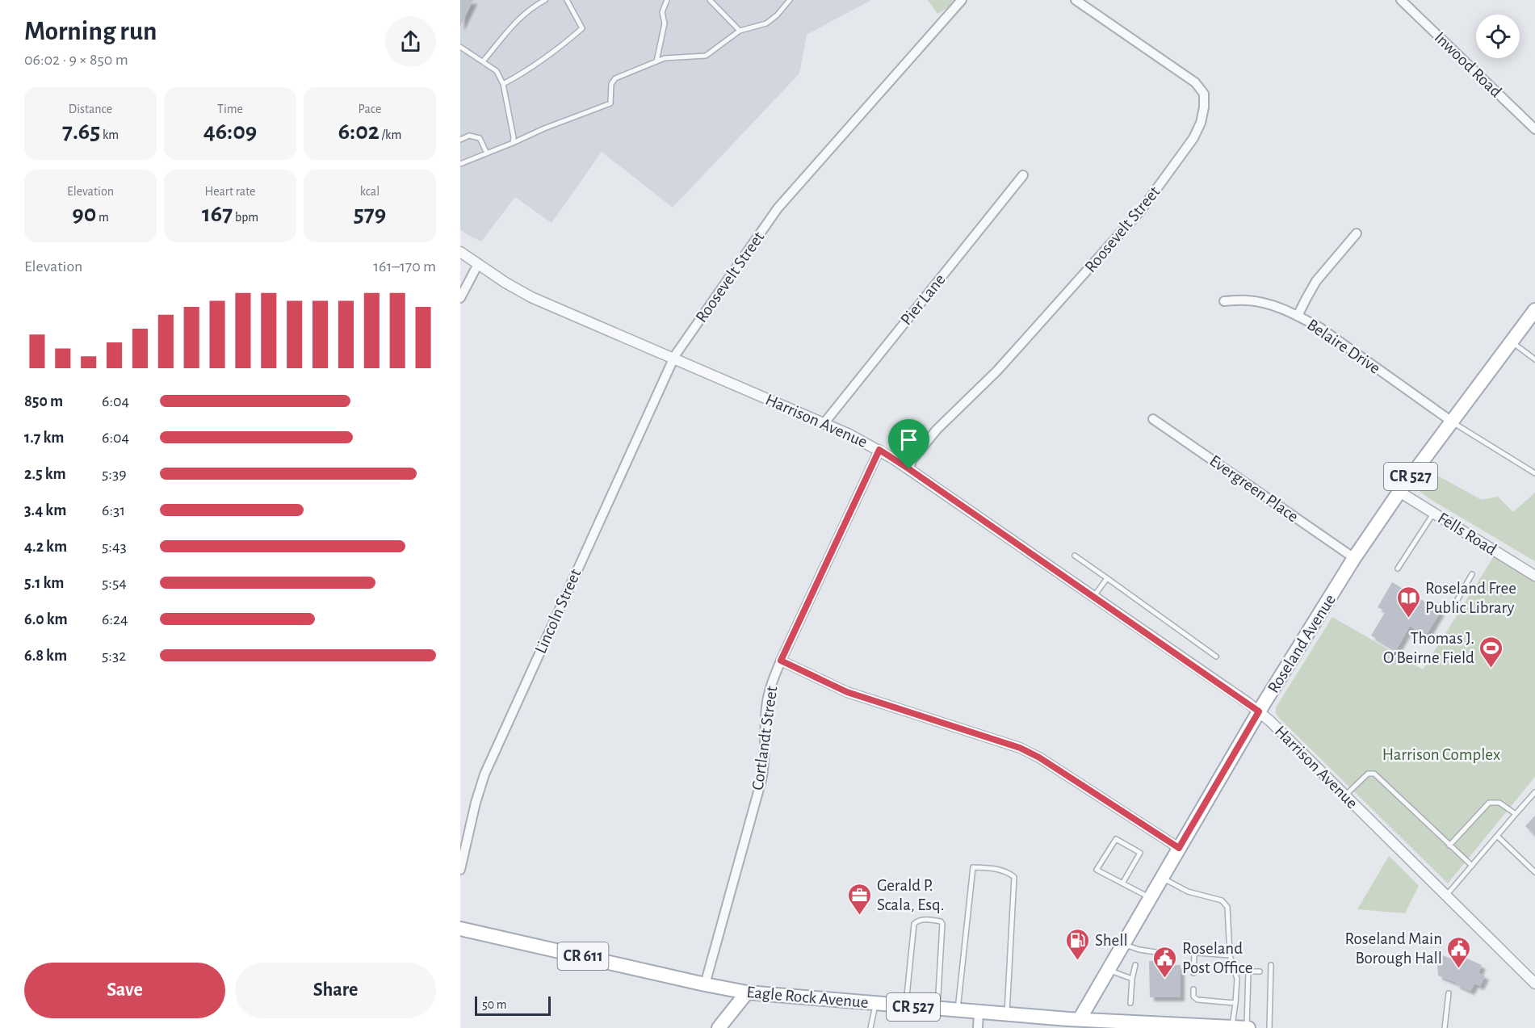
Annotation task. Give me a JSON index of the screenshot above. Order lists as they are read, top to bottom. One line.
{"streets":{"main road":["CR 527","Roseland Avenue","CR 611","Eagle Rock Avenue"],"street":["Inwood Road","Roosevelt Street","Pier Lane","Belaire Drive","Harrison Avenue","Evergreen Place","Fells Road","Lincoln Street","Cortlandt Street"]},"crossings":[["Roosevelt Street","Harrison Avenue"],["Roosevelt Street","Lincoln Street"],["Pier Lane","Harrison Avenue"],["Belaire Drive","Roseland Avenue"],["Harrison Avenue","Lincoln Street"],["Harrison Avenue","Roseland Avenue"],["Harrison Avenue","Cortlandt Street"],["Evergreen Place","Roseland Avenue"],["Fells Road","Roseland Avenue"],["Roseland Avenue","Eagle Rock Avenue"],["Cortlandt Street","Eagle Rock Avenue"]],"parks":["Harrison Complex"],"places":{"library":["Roseland Free Public Library"],"sports":["Thomas J. O'Beirne Field"],"office":["Gerald P. Scala, Esq."],"fuel station":["Shell"],"public building":["Roseland Main Borough Hall","Roseland Post Office"]},"scale_bar":"50 m","page":{"heading":["Morning run","06:02 · 9 × 850 m"],"stats":[["Distance","7.65 km"],["Time","46:09"],["Pace","6:02 /km"],["Elevation","90 m"],["Heart rate","167 bpm"],["kcal","579"]],"chart":["Elevation","161–170 m"],"list":[{"name":"850 m","note":"6:04"},{"name":"1.7 km","note":"6:04"},{"name":"2.5 km","note":"5:39"},{"name":"3.4 km","note":"6:31"},{"name":"4.2 km","note":"5:43"},{"name":"5.1 km","note":"5:54"},{"name":"6.0 km","note":"6:24"},{"name":"6.8 km","note":"5:32"}],"buttons":["Save","Share"],"scale":"50 m"}}
